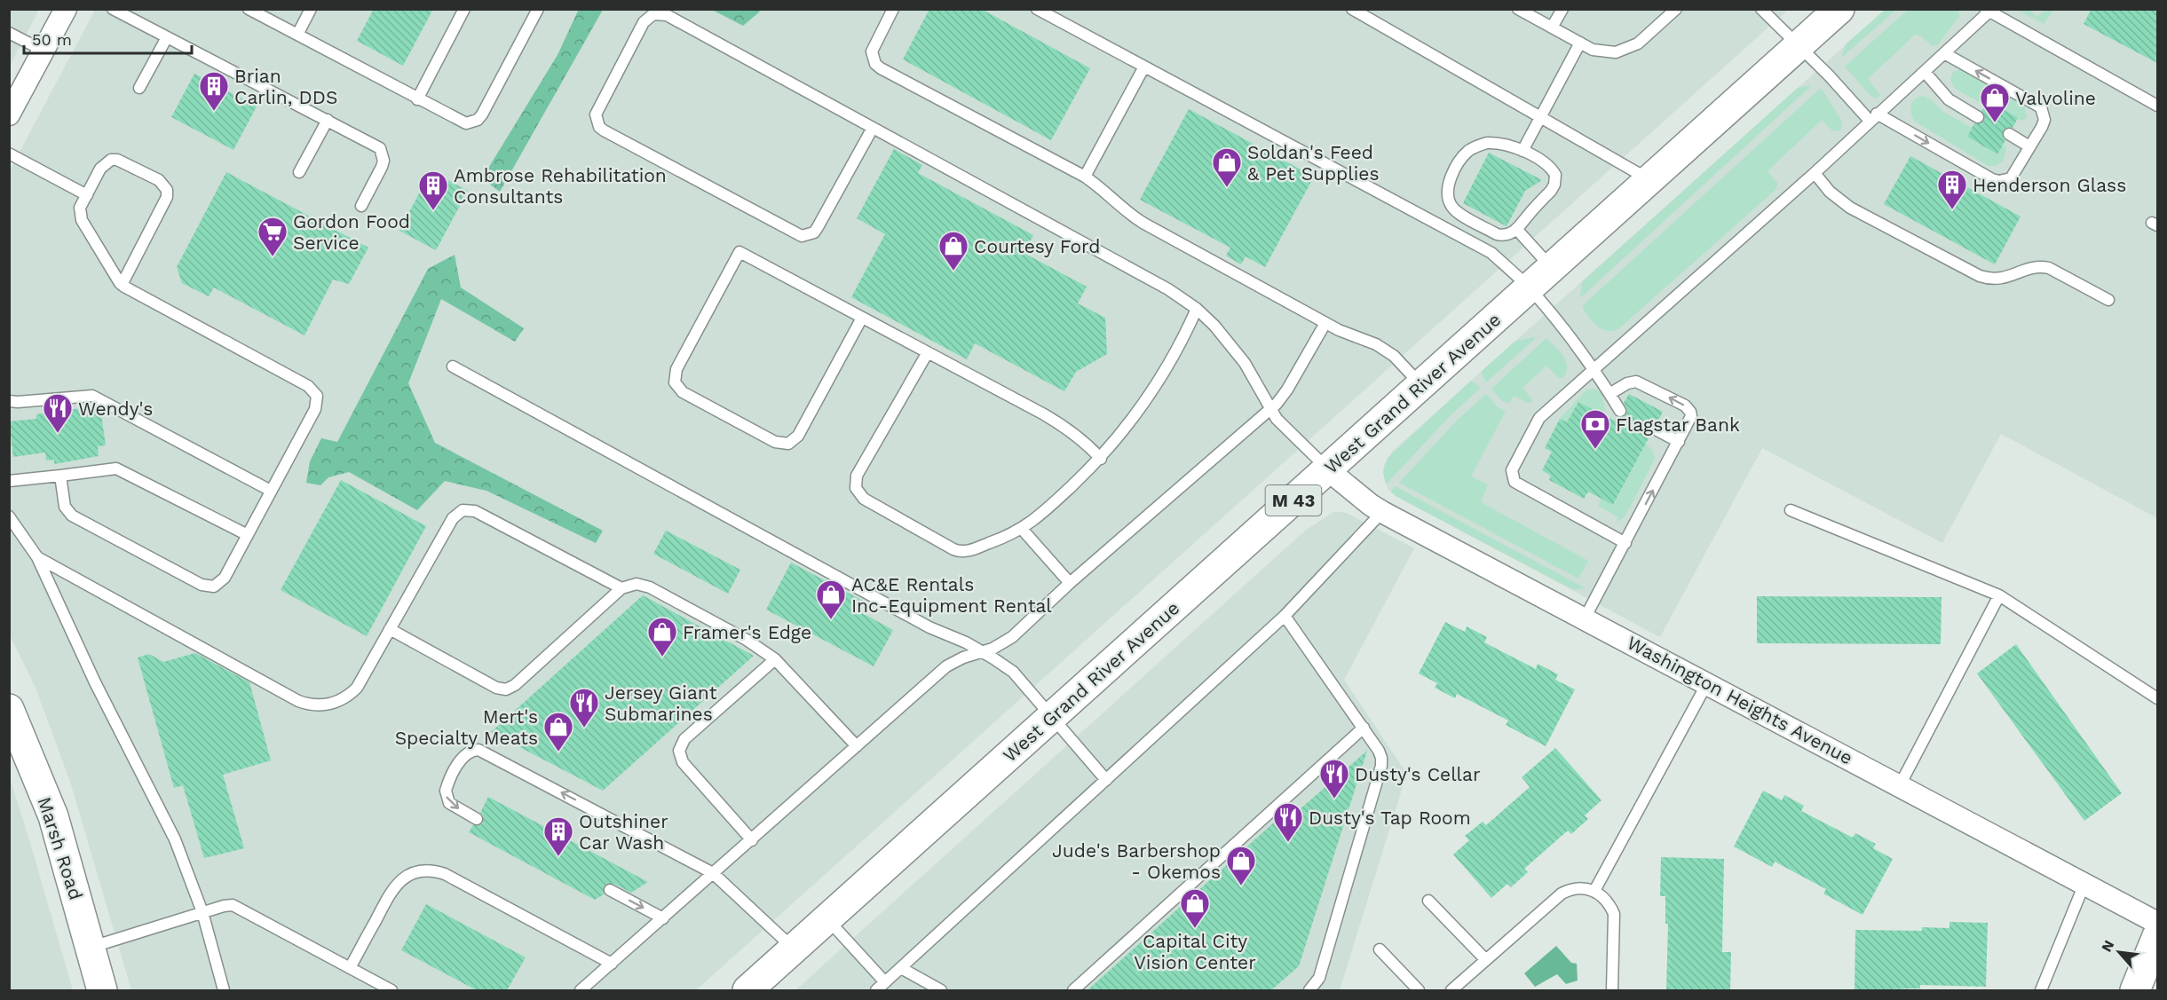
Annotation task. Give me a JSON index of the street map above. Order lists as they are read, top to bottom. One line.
{"streets":{"main road":["West Grand River Avenue","M 43","Marsh Road"],"street":["Washington Heights Avenue"]},"crossings":[["West Grand River Avenue","Washington Heights Avenue"]],"places":{"building":["Brian Carlin, DDS","Henderson Glass","Ambrose Rehabilitation Consultants","Outshiner Car Wash"],"shop":["Valvoline","Soldan's Feed & Pet Supplies","Courtesy Ford","AC&E Rentals Inc-Equipment Rental","Framer's Edge","Mert's Specialty Meats","Jude's Barbershop - Okemos","Capital City Vision Center"],"supermarket":["Gordon Food Service"],"restaurant":["Wendy's","Jersey Giant Submarines","Dusty's Cellar","Dusty's Tap Room"],"bank":["Flagstar Bank"]},"scale_bar":"50 m","north":"top left"}
